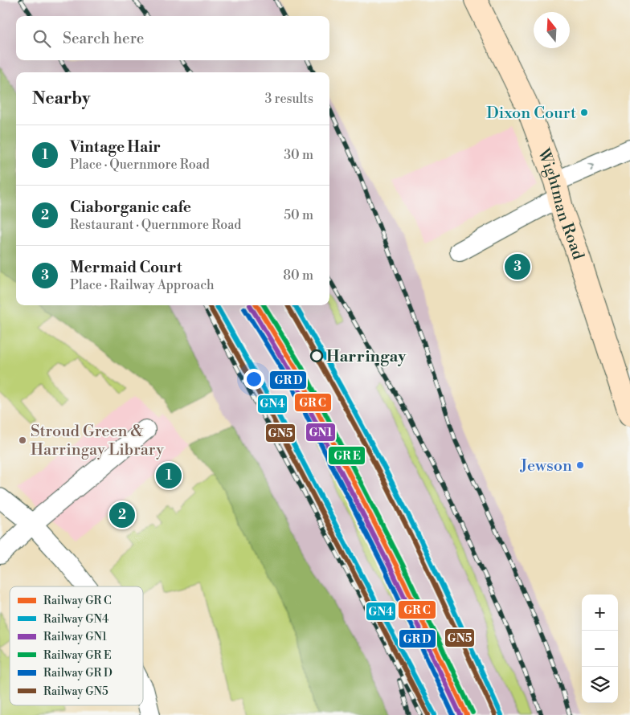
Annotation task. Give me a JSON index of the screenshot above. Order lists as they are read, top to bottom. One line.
{"streets":{"main road":["Wightman Road"]},"places":["Dixon Court","Harringay","Stroud Green & Harringay Library","Jewson"],"lines":["rail line GN4","rail line GN1","rail line GN5"],"legend":["Railway GR C","Railway GN4","Railway GN1","Railway GR E","Railway GR D","Railway GN5"],"north":"top","page":{"search":"Search here","heading":["Nearby","3 results"],"list":[{"mark":"1","name":"Vintage Hair","note":"Place · Quernmore Road","value":"30 m"},{"mark":"2","name":"Ciaborganic cafe","note":"Restaurant · Quernmore Road","value":"50 m"},{"mark":"3","name":"Mermaid Court","note":"Place · Railway Approach","value":"80 m"}],"pins":["3","1","2"],"map_buttons":["+","−"]}}
